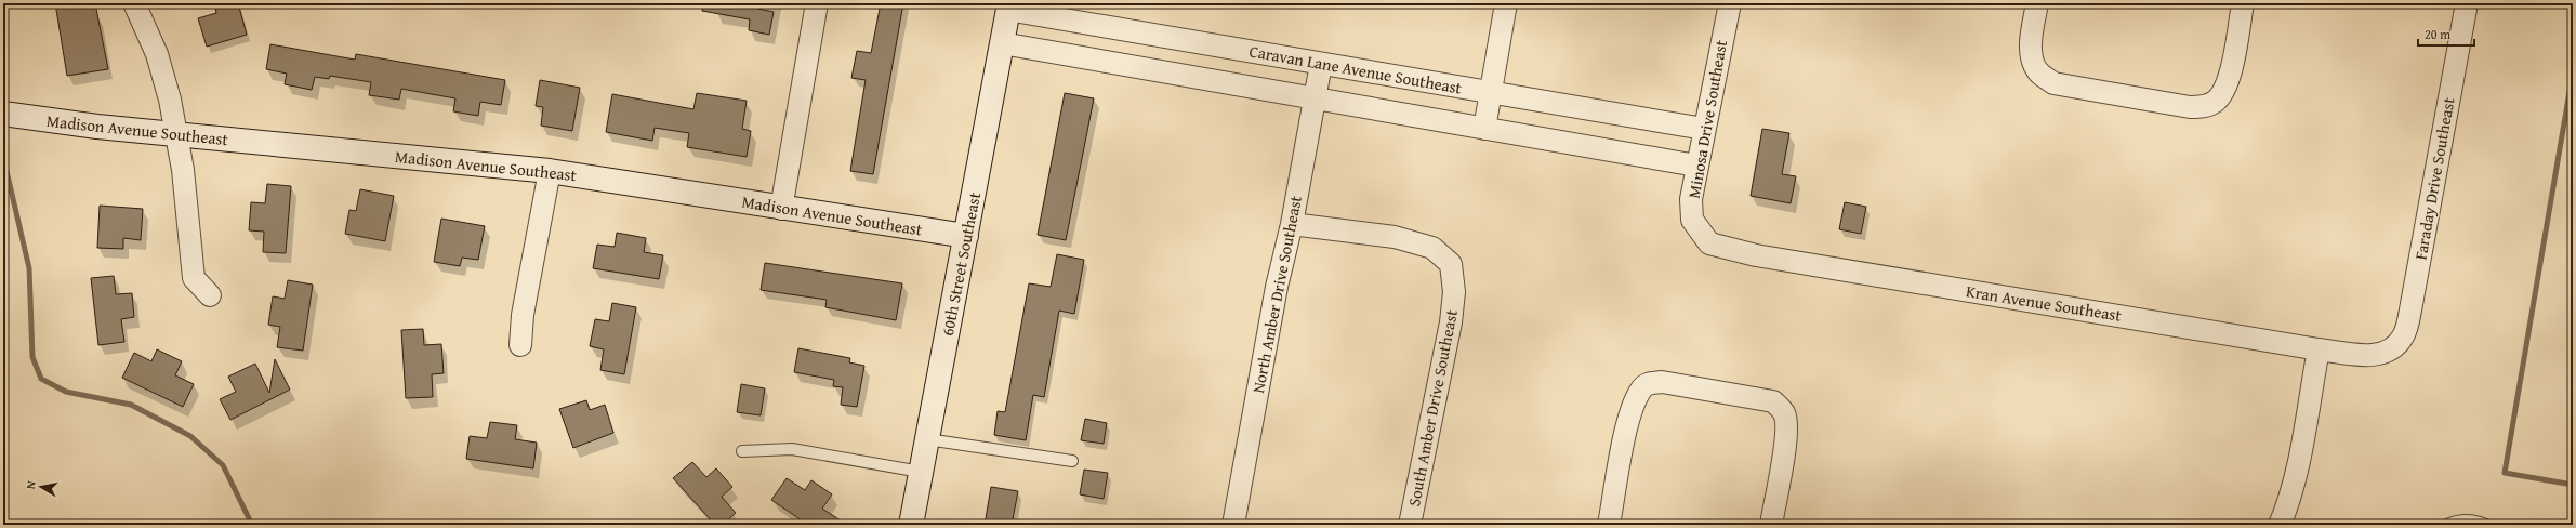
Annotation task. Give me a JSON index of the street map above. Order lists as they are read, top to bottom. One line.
{"streets":{"street":["Caravan Lane Avenue Southeast","Minosa Drive Southeast","Madison Avenue Southeast","Faraday Drive Southeast","60th Street Southeast","North Amber Drive Southeast","Kran Avenue Southeast","South Amber Drive Southeast"]},"crossings":[["Caravan Lane Avenue Southeast","Minosa Drive Southeast"],["Caravan Lane Avenue Southeast","60th Street Southeast"],["Caravan Lane Avenue Southeast","North Amber Drive Southeast"],["Minosa Drive Southeast","Kran Avenue Southeast"],["Madison Avenue Southeast","60th Street Southeast"],["Faraday Drive Southeast","Kran Avenue Southeast"],["North Amber Drive Southeast","South Amber Drive Southeast"]],"scale_bar":"20 m","north":"left"}
